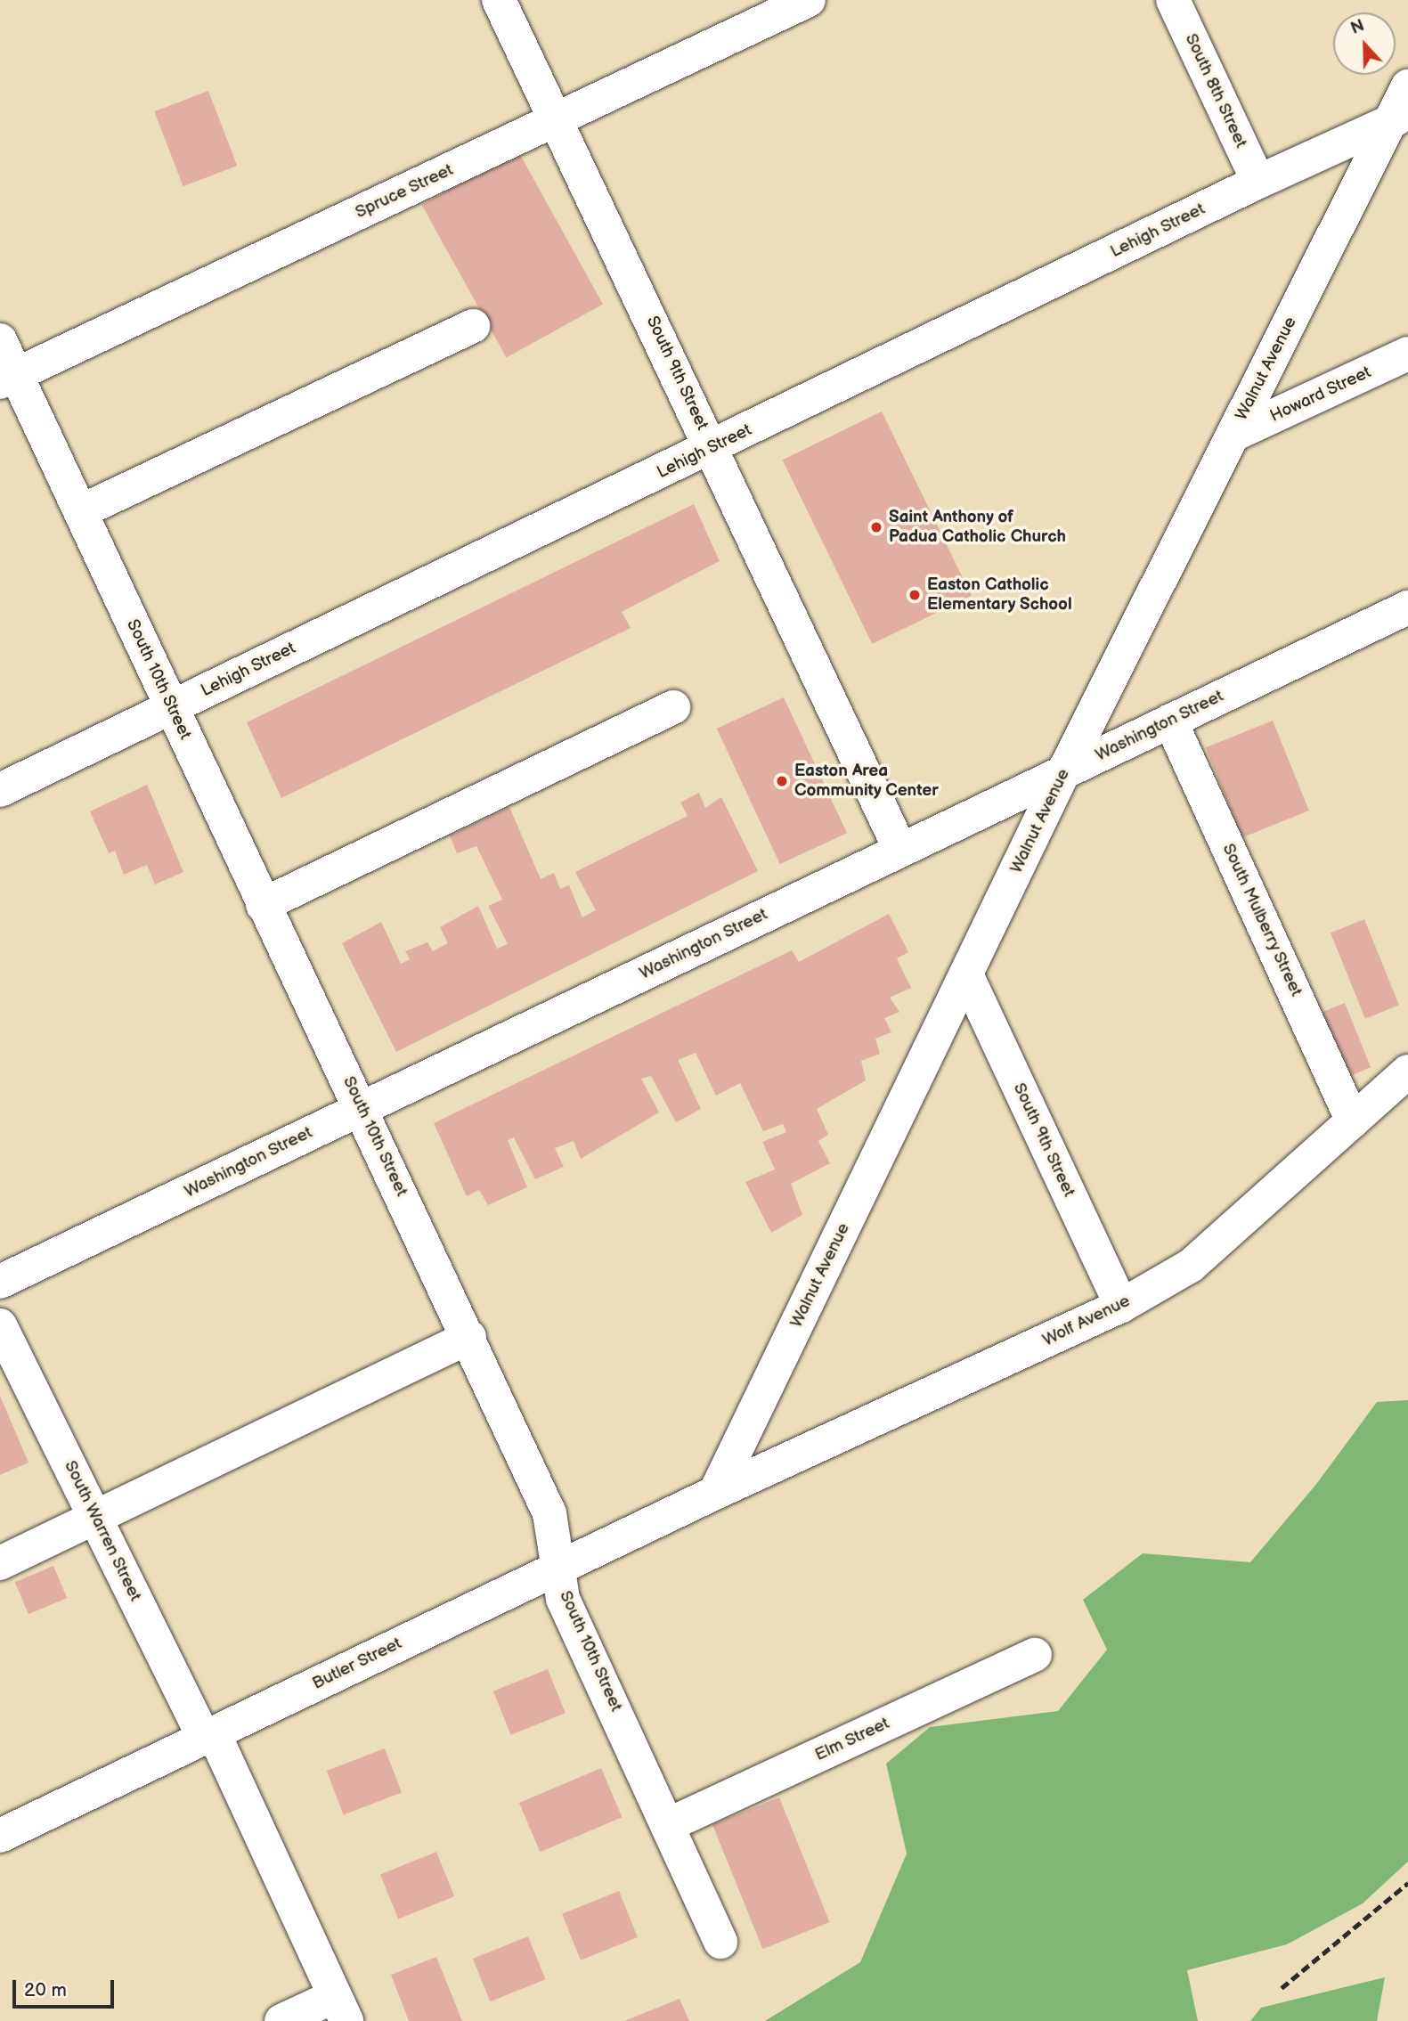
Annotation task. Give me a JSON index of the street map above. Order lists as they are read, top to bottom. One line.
{"streets":{"street":["South 8th Street","Spruce Street","Lehigh Street","Walnut Avenue","South 9th Street","Howard Street","South 10th Street","Washington Street","South Mulberry Street","Wolf Avenue","South Warren Street","Butler Street","Elm Street"]},"crossings":[["South 8th Street","Lehigh Street"],["Spruce Street","South 9th Street"],["Spruce Street","South 10th Street"],["Lehigh Street","Walnut Avenue"],["Lehigh Street","South 9th Street"],["Lehigh Street","South 10th Street"],["Walnut Avenue","South 9th Street"],["Walnut Avenue","Howard Street"],["Walnut Avenue","Washington Street"],["Walnut Avenue","Wolf Avenue"],["Walnut Avenue","Butler Street"],["South 9th Street","Washington Street"],["South 9th Street","Wolf Avenue"],["South 10th Street","Washington Street"],["South 10th Street","Butler Street"],["South 10th Street","Elm Street"],["Washington Street","South Mulberry Street"],["South Mulberry Street","Wolf Avenue"],["Wolf Avenue","Butler Street"],["South Warren Street","Butler Street"]],"places":["Saint Anthony of Padua Catholic Church","Easton Catholic Elementary School","Easton Area Community Center"],"scale_bar":"20 m","north":"top"}
